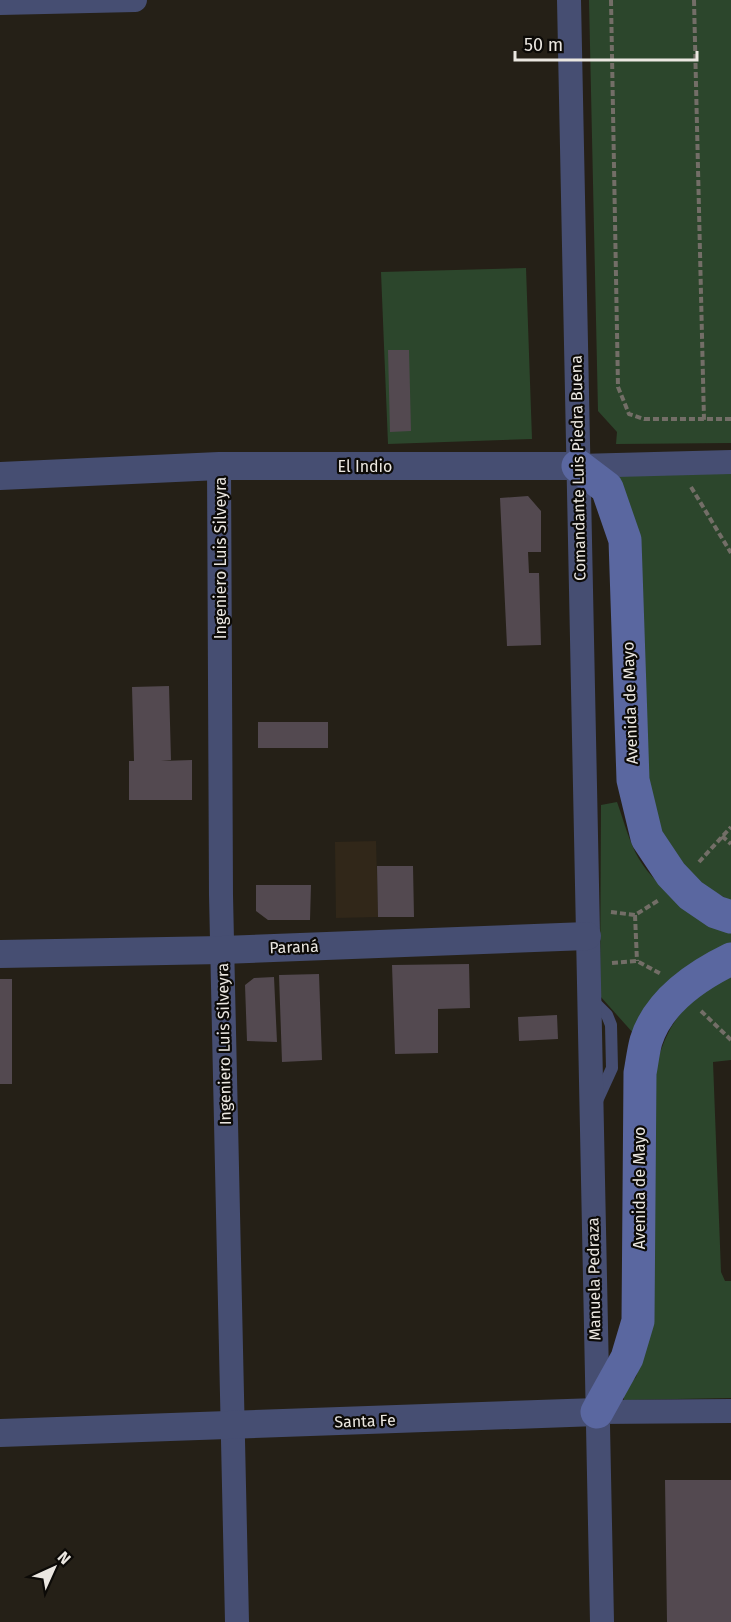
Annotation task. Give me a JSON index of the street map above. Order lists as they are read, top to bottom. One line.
{"streets":{"main road":["Avenida de Mayo"],"street":["El Indio","Comandante Luis Piedra Buena","Ingeniero Luis Silveyra","Paraná","Manuela Pedraza","Santa Fe"]},"crossings":[["El Indio","Comandante Luis Piedra Buena"],["El Indio","Ingeniero Luis Silveyra"],["El Indio","Avenida de Mayo"],["Comandante Luis Piedra Buena","Avenida de Mayo"],["Comandante Luis Piedra Buena","Paraná"],["Comandante Luis Piedra Buena","Manuela Pedraza"],["Ingeniero Luis Silveyra","Paraná"],["Ingeniero Luis Silveyra","Santa Fe"],["Avenida de Mayo","Manuela Pedraza"],["Avenida de Mayo","Santa Fe"],["Paraná","Manuela Pedraza"],["Manuela Pedraza","Santa Fe"]],"scale_bar":"50 m","north":"top right"}
